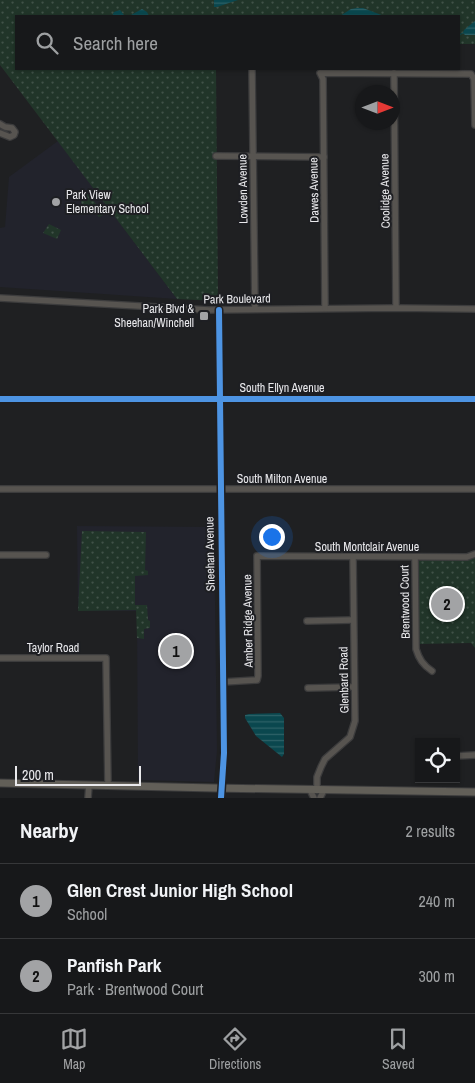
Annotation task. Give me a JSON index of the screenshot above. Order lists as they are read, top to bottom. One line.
{"streets":{"street":["Lowden Avenue","Dawes Avenue","Coolidge Avenue","Park Boulevard","South Ellyn Avenue","South Milton Avenue","South Montclair Avenue","Sheehan Avenue","Brentwood Court","Amber Ridge Avenue","Taylor Road","Glenbard Road"]},"crossings":[["Lowden Avenue","Park Boulevard"],["Dawes Avenue","Coolidge Avenue"],["Dawes Avenue","Park Boulevard"],["Coolidge Avenue","Park Boulevard"],["Park Boulevard","Sheehan Avenue"],["South Ellyn Avenue","Sheehan Avenue"],["South Milton Avenue","Sheehan Avenue"],["South Montclair Avenue","Brentwood Court"],["South Montclair Avenue","Amber Ridge Avenue"],["South Montclair Avenue","Glenbard Road"],["Sheehan Avenue","Amber Ridge Avenue"]],"places":{"other":["Park View Elementary School"],"transit":["Park Blvd & Sheehan/Winchell"]},"scale_bar":"200 m","north":"right","page":{"search":"Search here","pins":["2","1"],"scale":"200 m","heading":["Nearby","2 results"],"list":[{"mark":"1","name":"Glen Crest Junior High School","note":"School","value":"240 m"},{"mark":"2","name":"Panfish Park","note":"Park · Brentwood Court","value":"300 m"}],"nav":["Map","Directions","Saved"]}}
